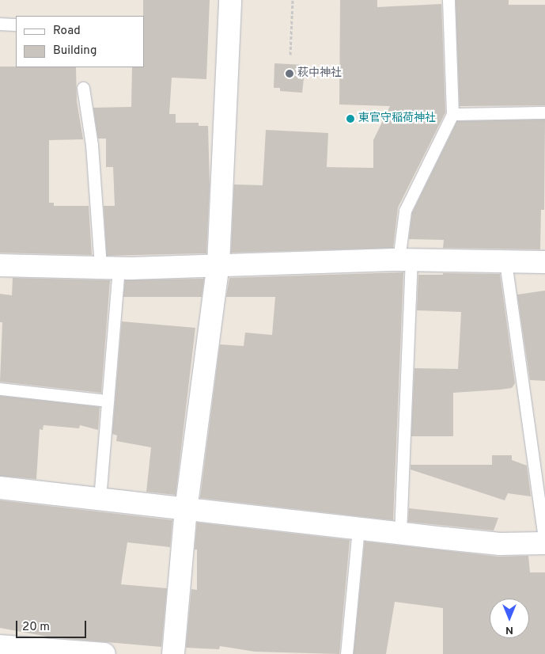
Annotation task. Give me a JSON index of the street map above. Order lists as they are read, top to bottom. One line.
{"places":["萩中神社","東官守稲荷神社"],"legend":["Road","Building"],"scale_bar":"20 m","north":"bottom"}
